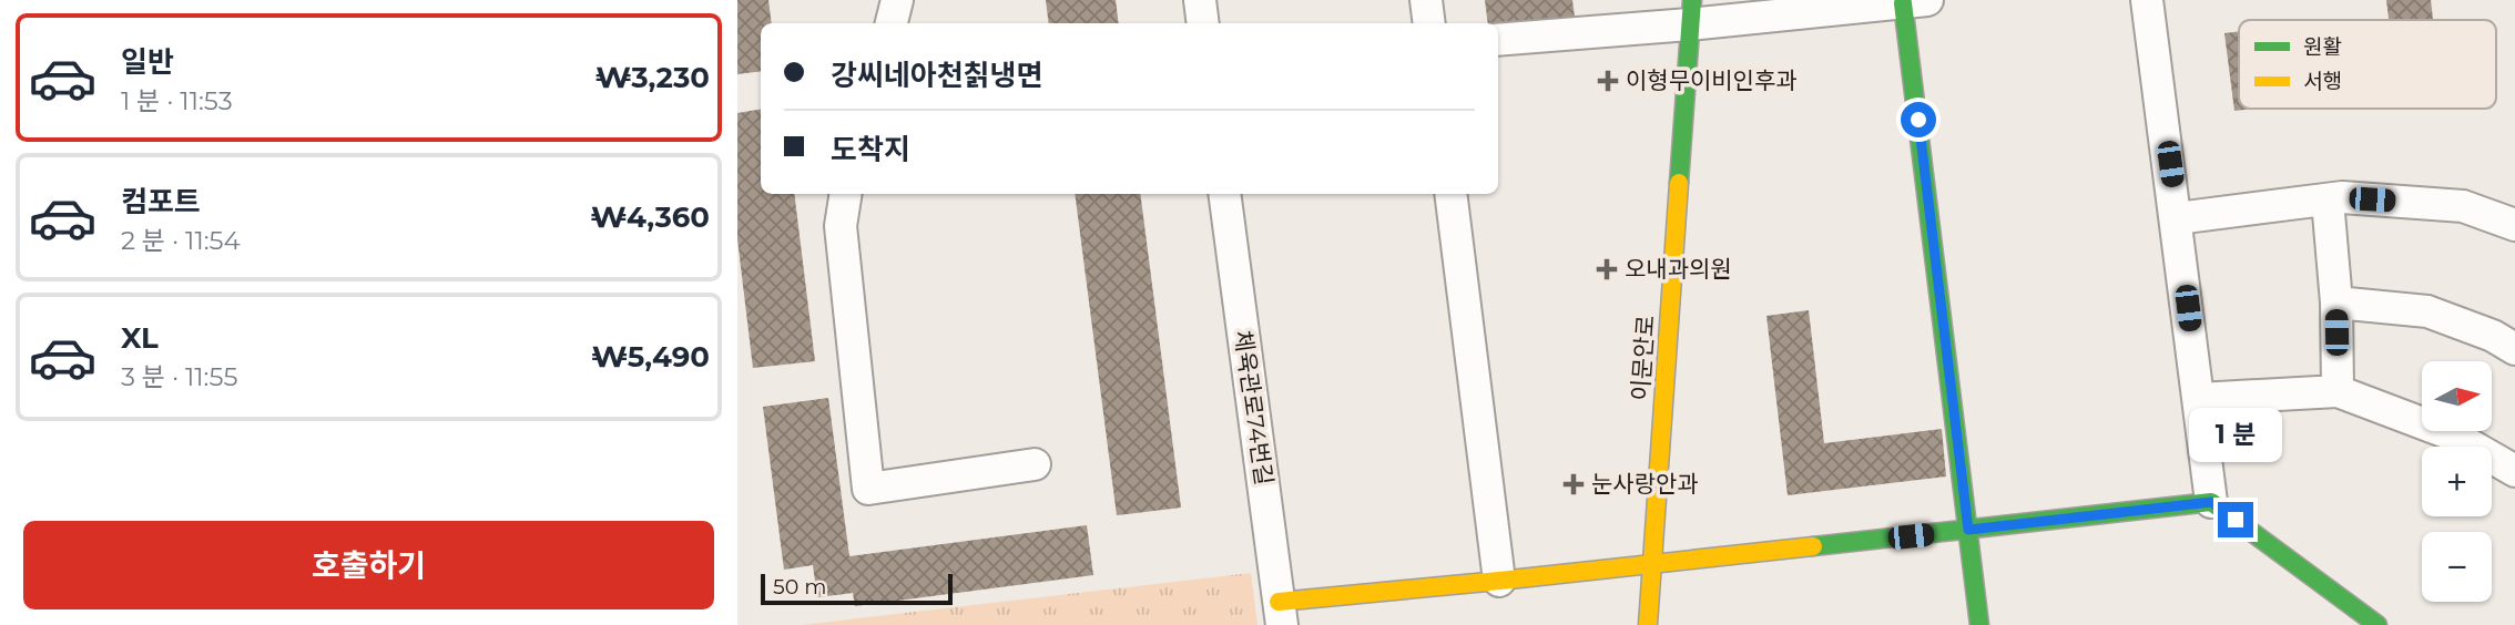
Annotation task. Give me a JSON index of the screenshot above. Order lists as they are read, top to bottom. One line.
{"streets":{"street":["이문안로","체육관로74번길"]},"places":{"health":["이형무이비인후과","오내과의원","눈사랑안과"]},"legend":["원활","서행"],"scale_bar":"50 m","north":"right","page":{"list":[{"name":"일반","note":"1 분 · 11:53","value":"₩3,230"},{"name":"컴포트","note":"2 분 · 11:54","value":"₩4,360"},{"name":"XL","note":"3 분 · 11:55","value":"₩5,490"}],"banner":["강씨네아천칡냉면","도착지"],"map_buttons":["+","−"],"bubble":"1 분","buttons":"호출하기","scale":"50 m"}}
